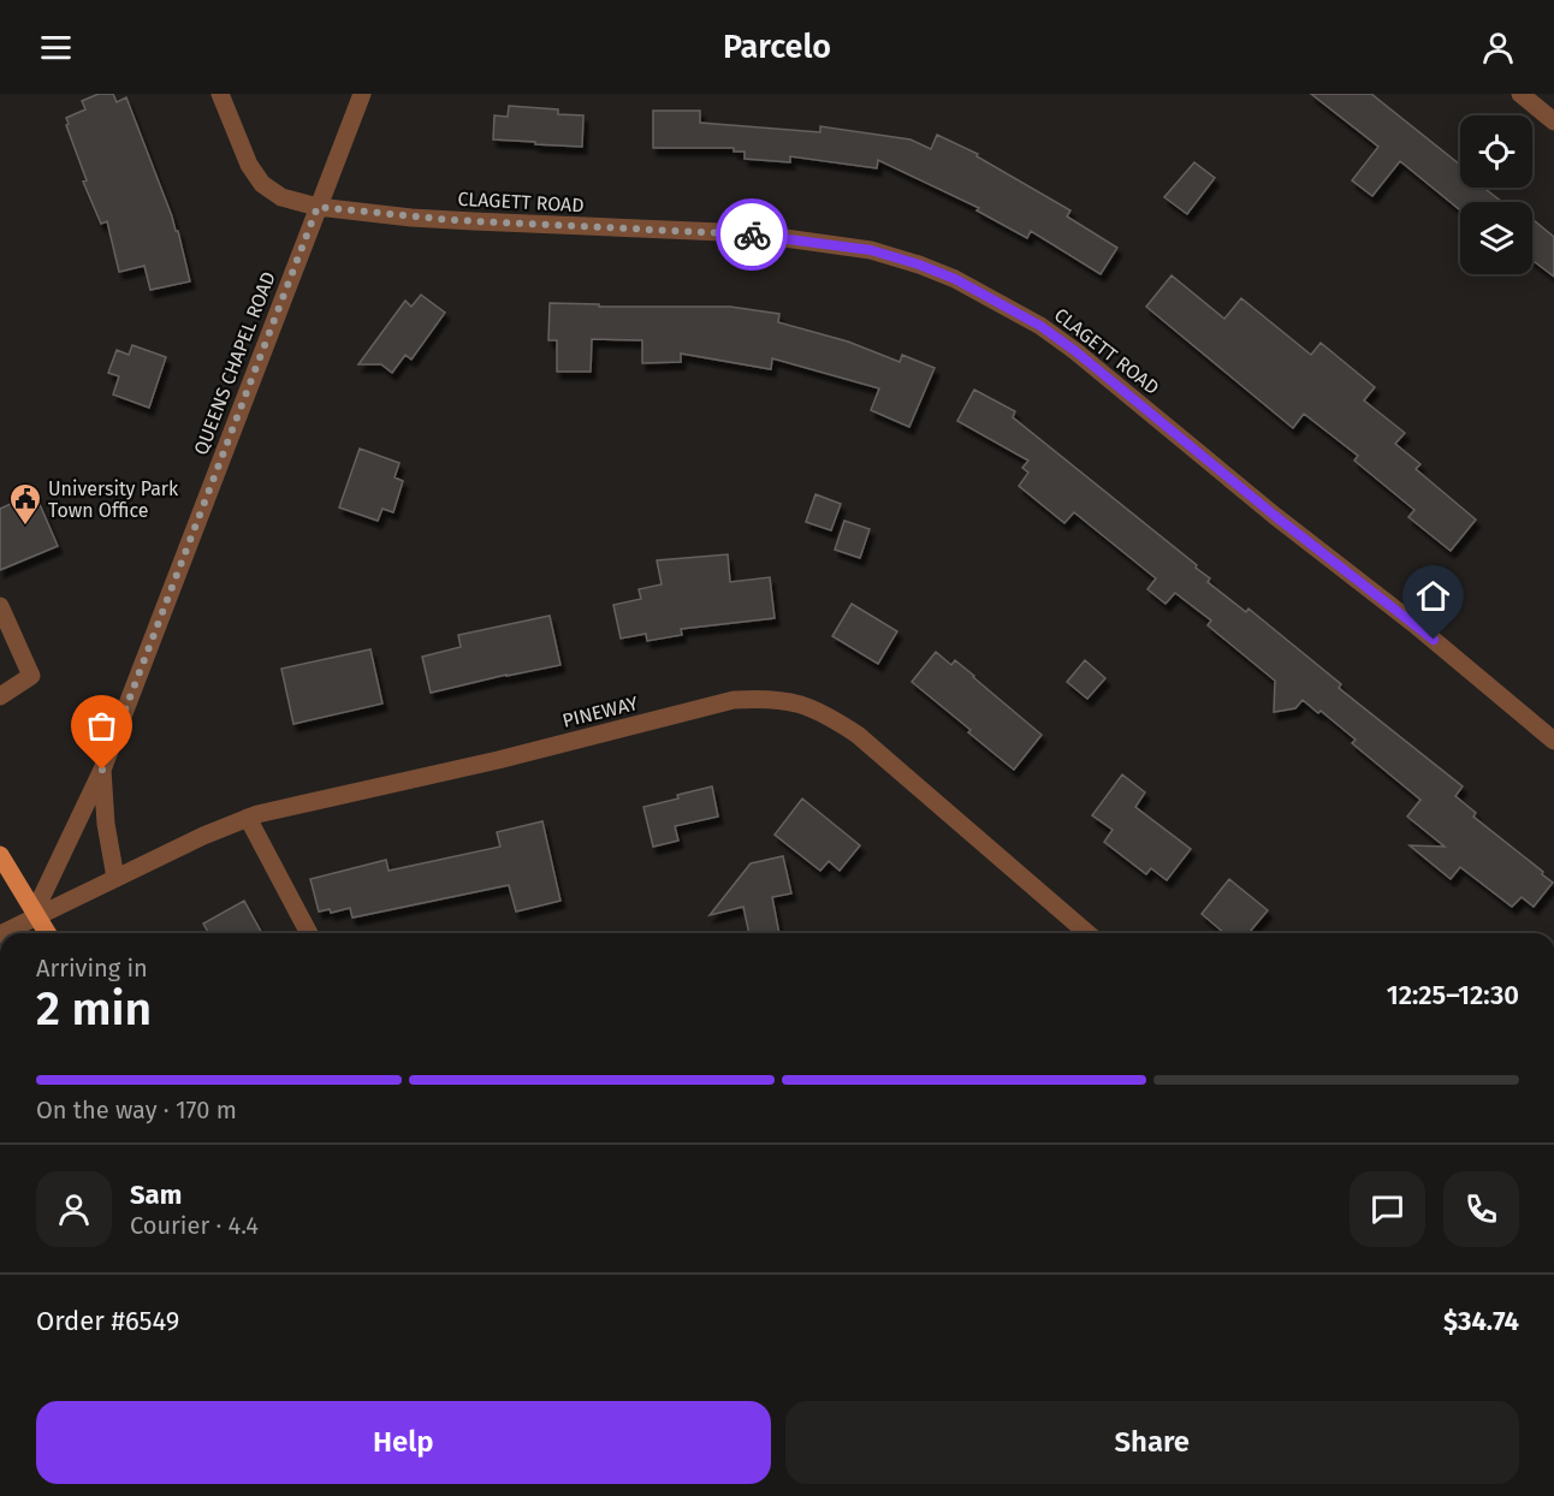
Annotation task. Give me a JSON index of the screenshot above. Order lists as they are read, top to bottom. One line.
{"streets":{"street":["CLAGETT ROAD","QUEENS CHAPEL ROAD","PINEWAY"]},"crossings":[["CLAGETT ROAD","QUEENS CHAPEL ROAD"],["QUEENS CHAPEL ROAD","PINEWAY"]],"places":{"public building":["University Park Town Office"]},"page":{"header":"Parcelo","heading":["2 min","Arriving in","12:25–12:30"],"panel":["Sam","Courier · 4.4","Order #6549","$34.74"],"bar":"On the way · 170 m","buttons":["Help","Share"]}}
